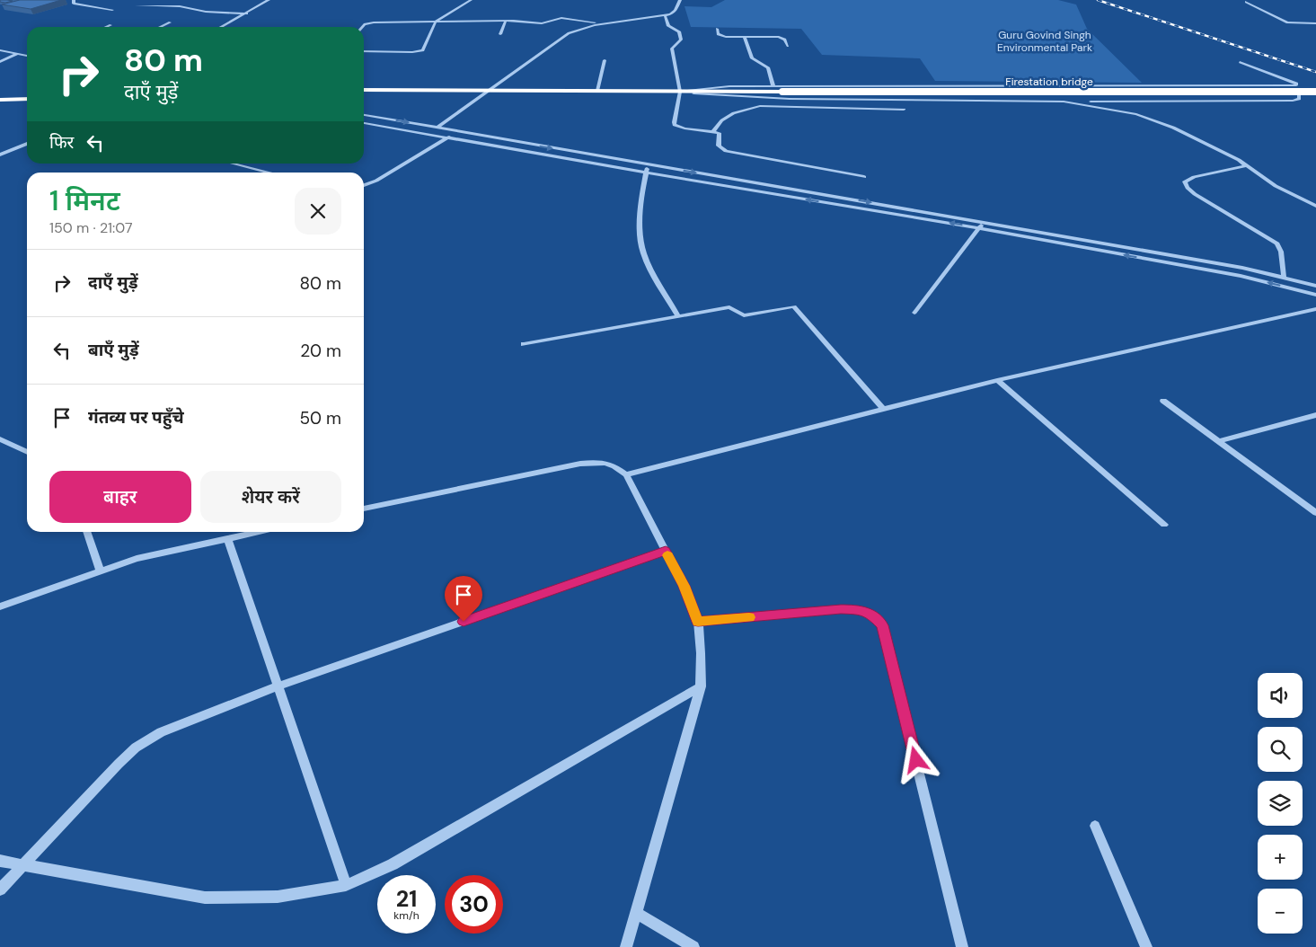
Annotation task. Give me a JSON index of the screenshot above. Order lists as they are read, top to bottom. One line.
{"streets":{"highway":["Firestation bridge"]},"parks":["Guru Govind Singh Environmental Park"],"page":{"turn":["80 m","दाएँ मुड़ें"],"then":"फिर","heading":["1 मिनट","150 m · 21:07"],"list":[{"name":"दाएँ मुड़ें","value":"80 m"},{"name":"बाएँ मुड़ें","value":"20 m"},{"name":"गंतव्य पर पहुँचे","value":"50 m"}],"buttons":["बाहर","शेयर करें"],"map_buttons":["+","−"],"speed":"21 km/h","limit":"30"}}
